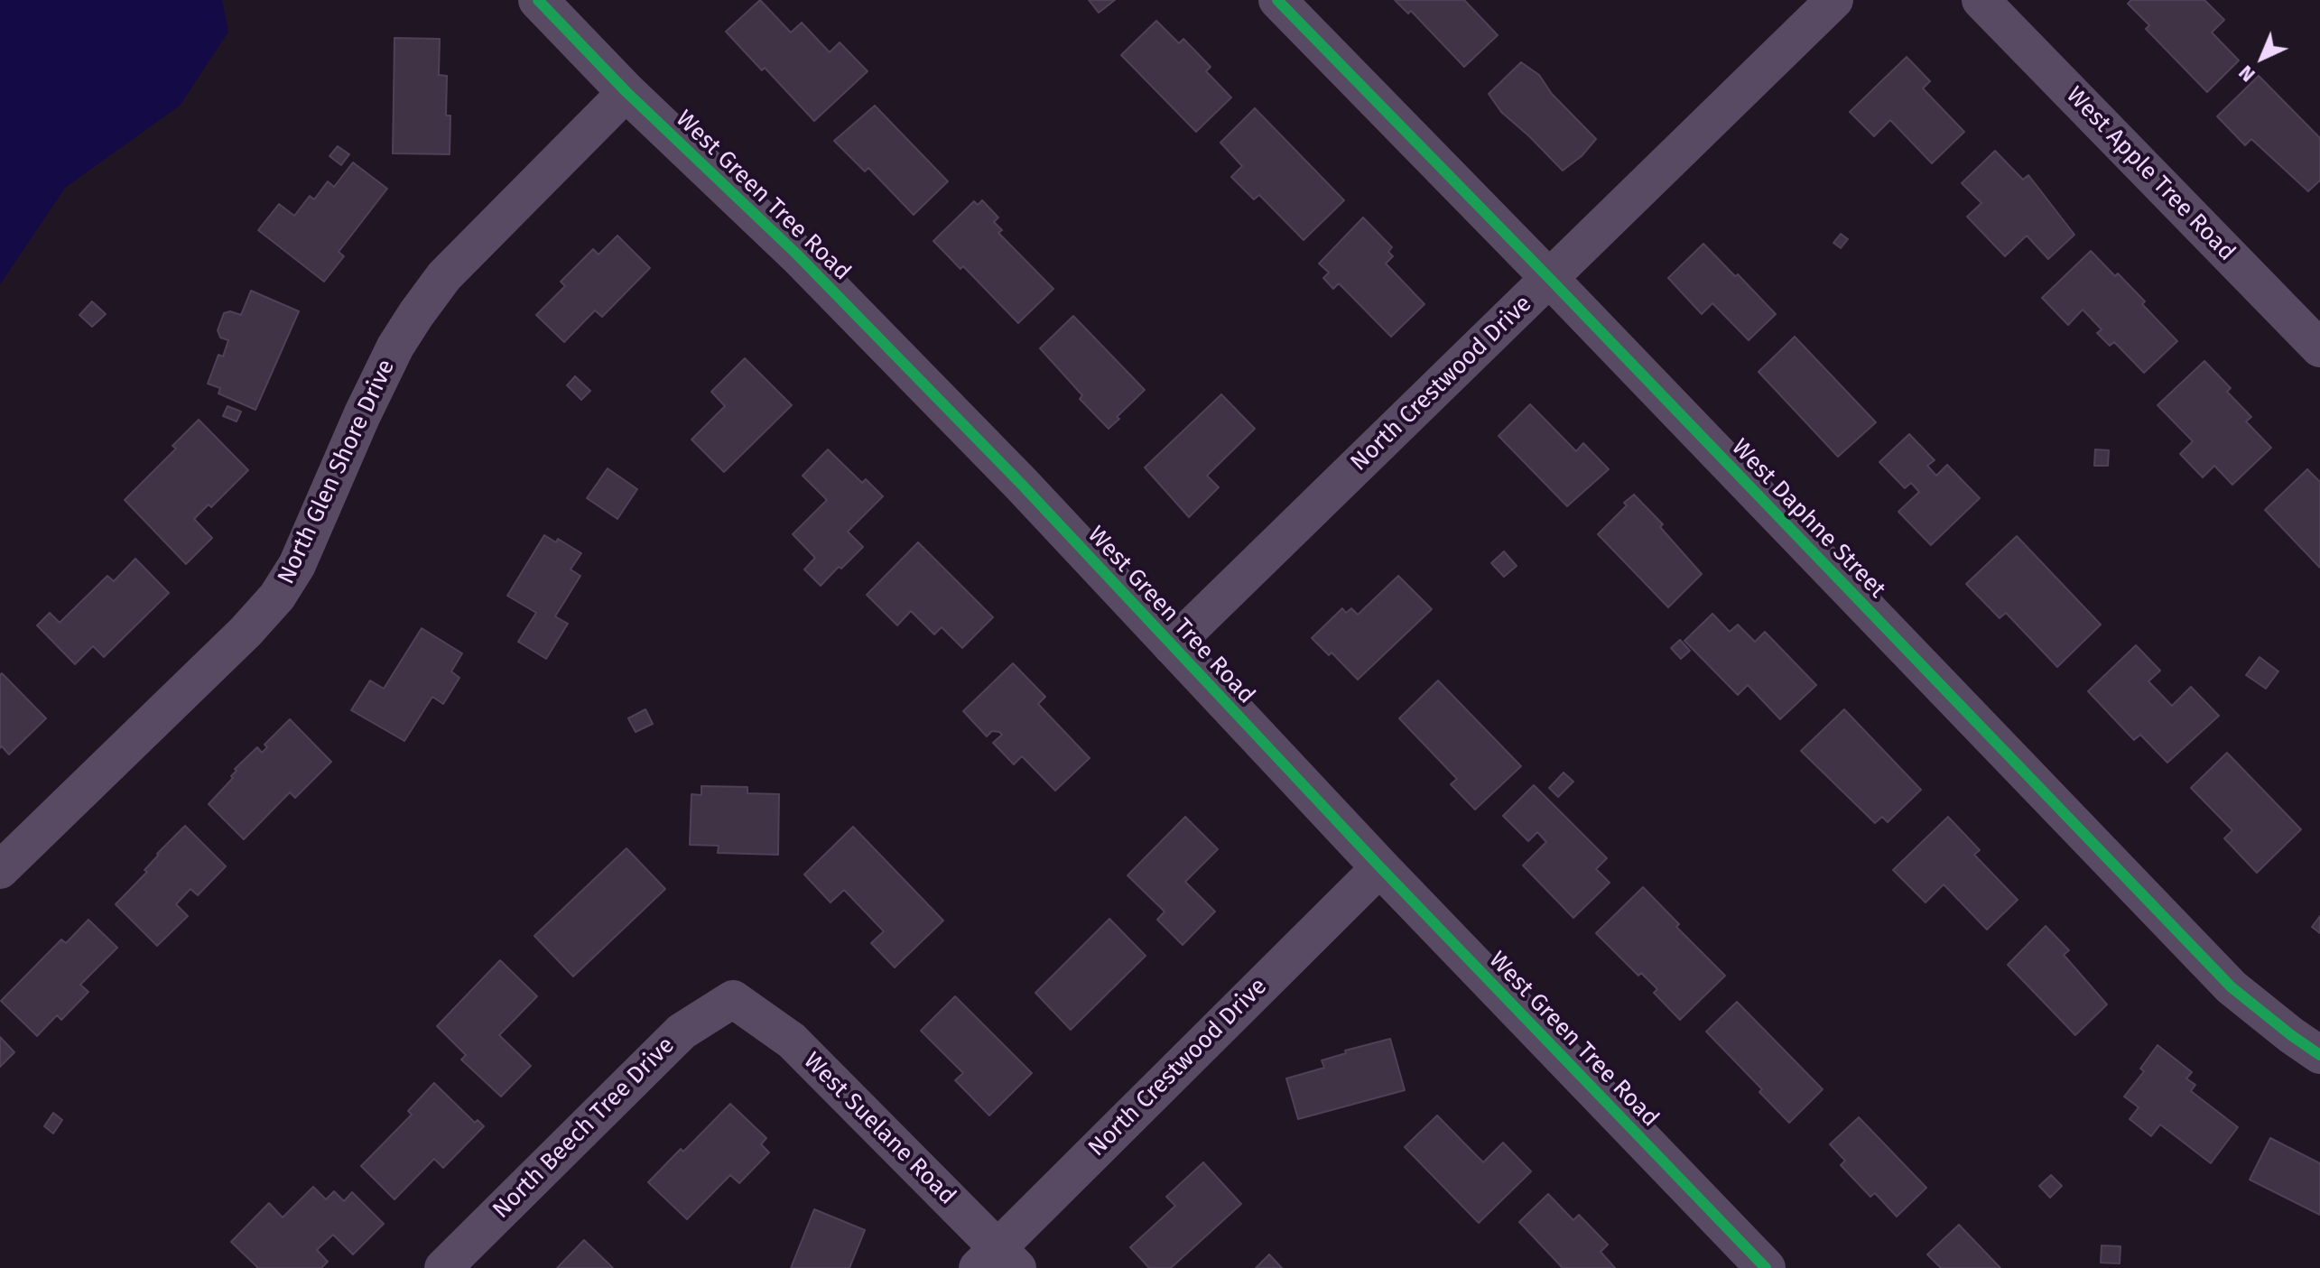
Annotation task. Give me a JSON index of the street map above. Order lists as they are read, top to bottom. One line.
{"streets":{"street":["West Apple Tree Road","West Green Tree Road","North Crestwood Drive","North Glen Shore Drive","West Daphne Street","North Beech Tree Drive","West Suelane Road"]},"crossings":[["West Green Tree Road","North Crestwood Drive"],["West Green Tree Road","North Glen Shore Drive"],["North Crestwood Drive","West Daphne Street"],["North Crestwood Drive","West Suelane Road"],["North Beech Tree Drive","West Suelane Road"]],"north":"bottom left"}
